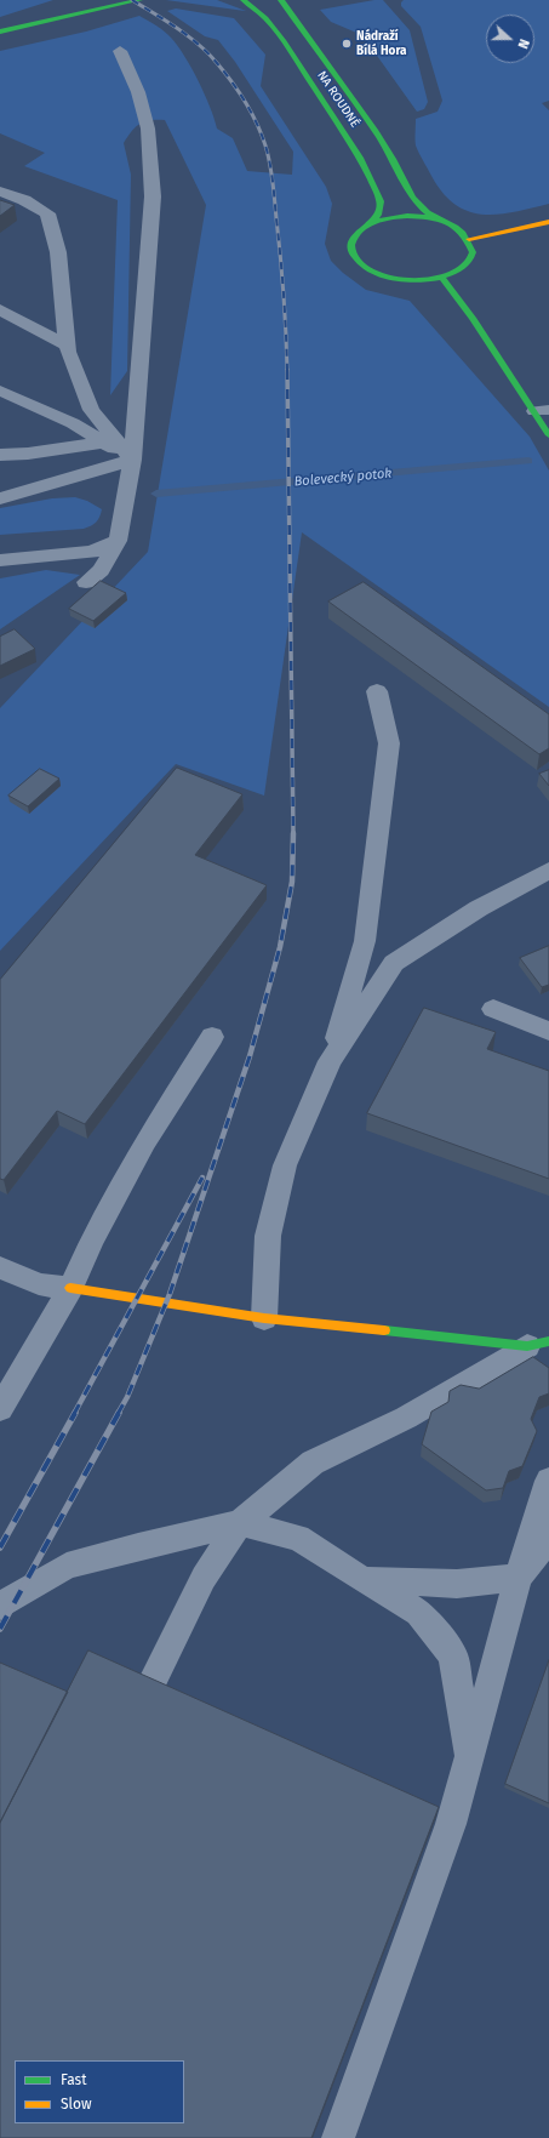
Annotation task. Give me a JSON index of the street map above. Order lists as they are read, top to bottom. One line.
{"streets":{"main road":["NA ROUDNÉ"]},"water":["Bolevecký potok"],"places":["Nádraží Bílá Hora"],"legend":["Fast","Slow"],"north":"right"}
